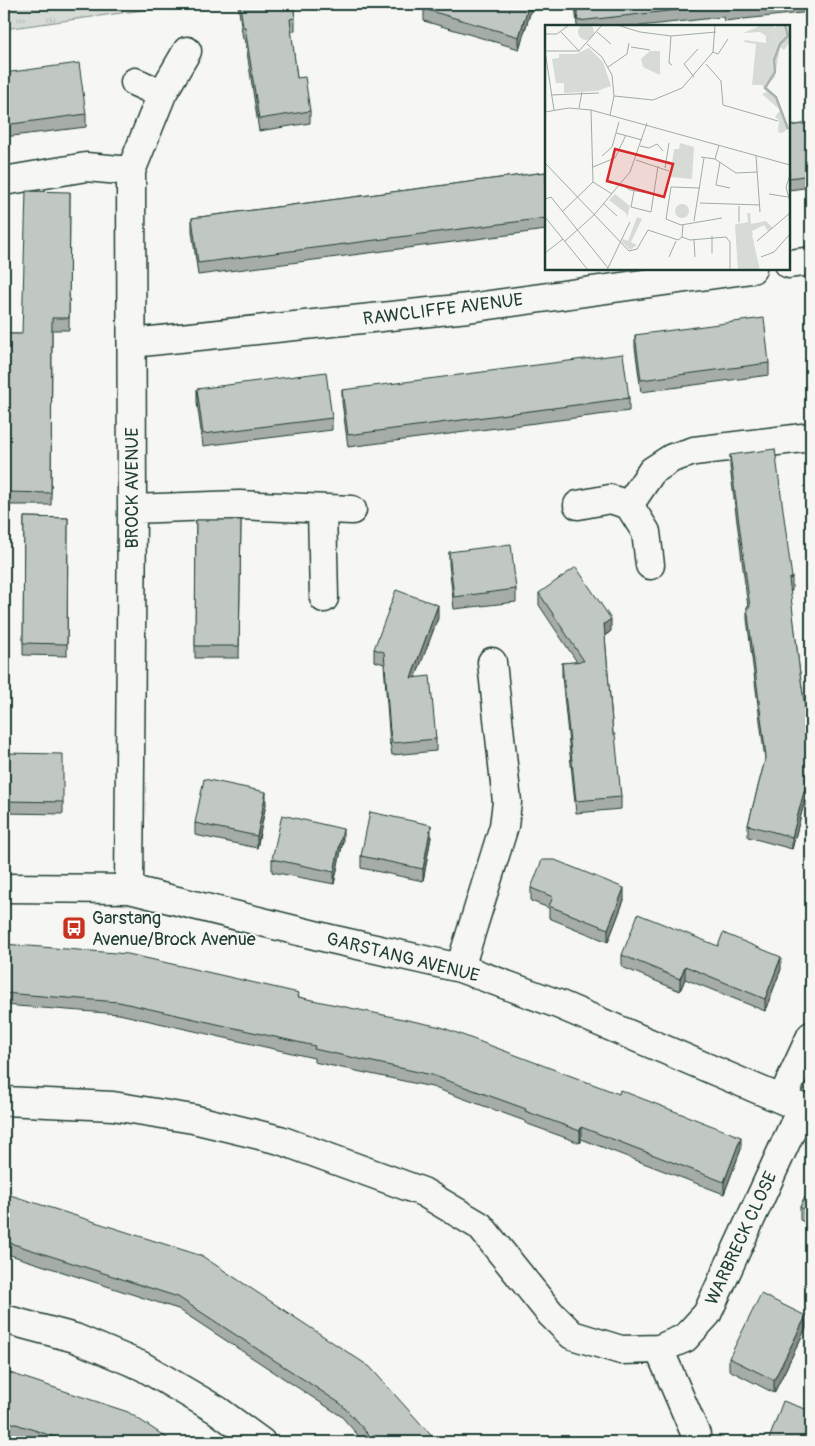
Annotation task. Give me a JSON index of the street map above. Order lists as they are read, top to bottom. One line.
{"streets":{"street":["RAWCLIFFE AVENUE","BROCK AVENUE","GARSTANG AVENUE","WARBRECK CLOSE"]},"crossings":[["RAWCLIFFE AVENUE","BROCK AVENUE"],["BROCK AVENUE","GARSTANG AVENUE"],["GARSTANG AVENUE","WARBRECK CLOSE"]],"places":{"bus stop":["Garstang Avenue/Brock Avenue"]}}
